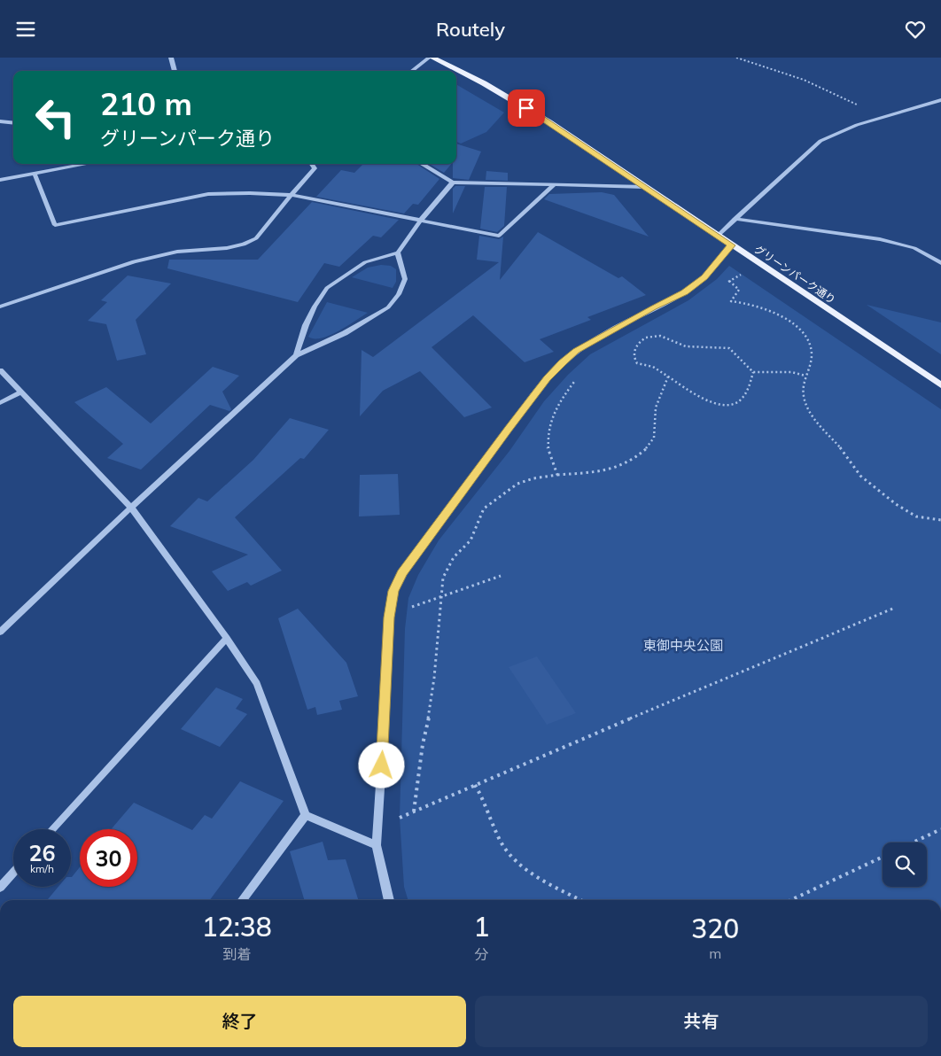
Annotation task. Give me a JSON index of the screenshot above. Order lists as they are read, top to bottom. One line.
{"streets":{"main road":["グリーンパーク通り"]},"parks":["東御中央公園"],"page":{"header":"Routely","turn":["210 m","グリーンパーク通り"],"speed":"26 km/h","limit":"30","eta":["12:38","到着","1","分","320","m"],"buttons":["終了","共有"]}}
